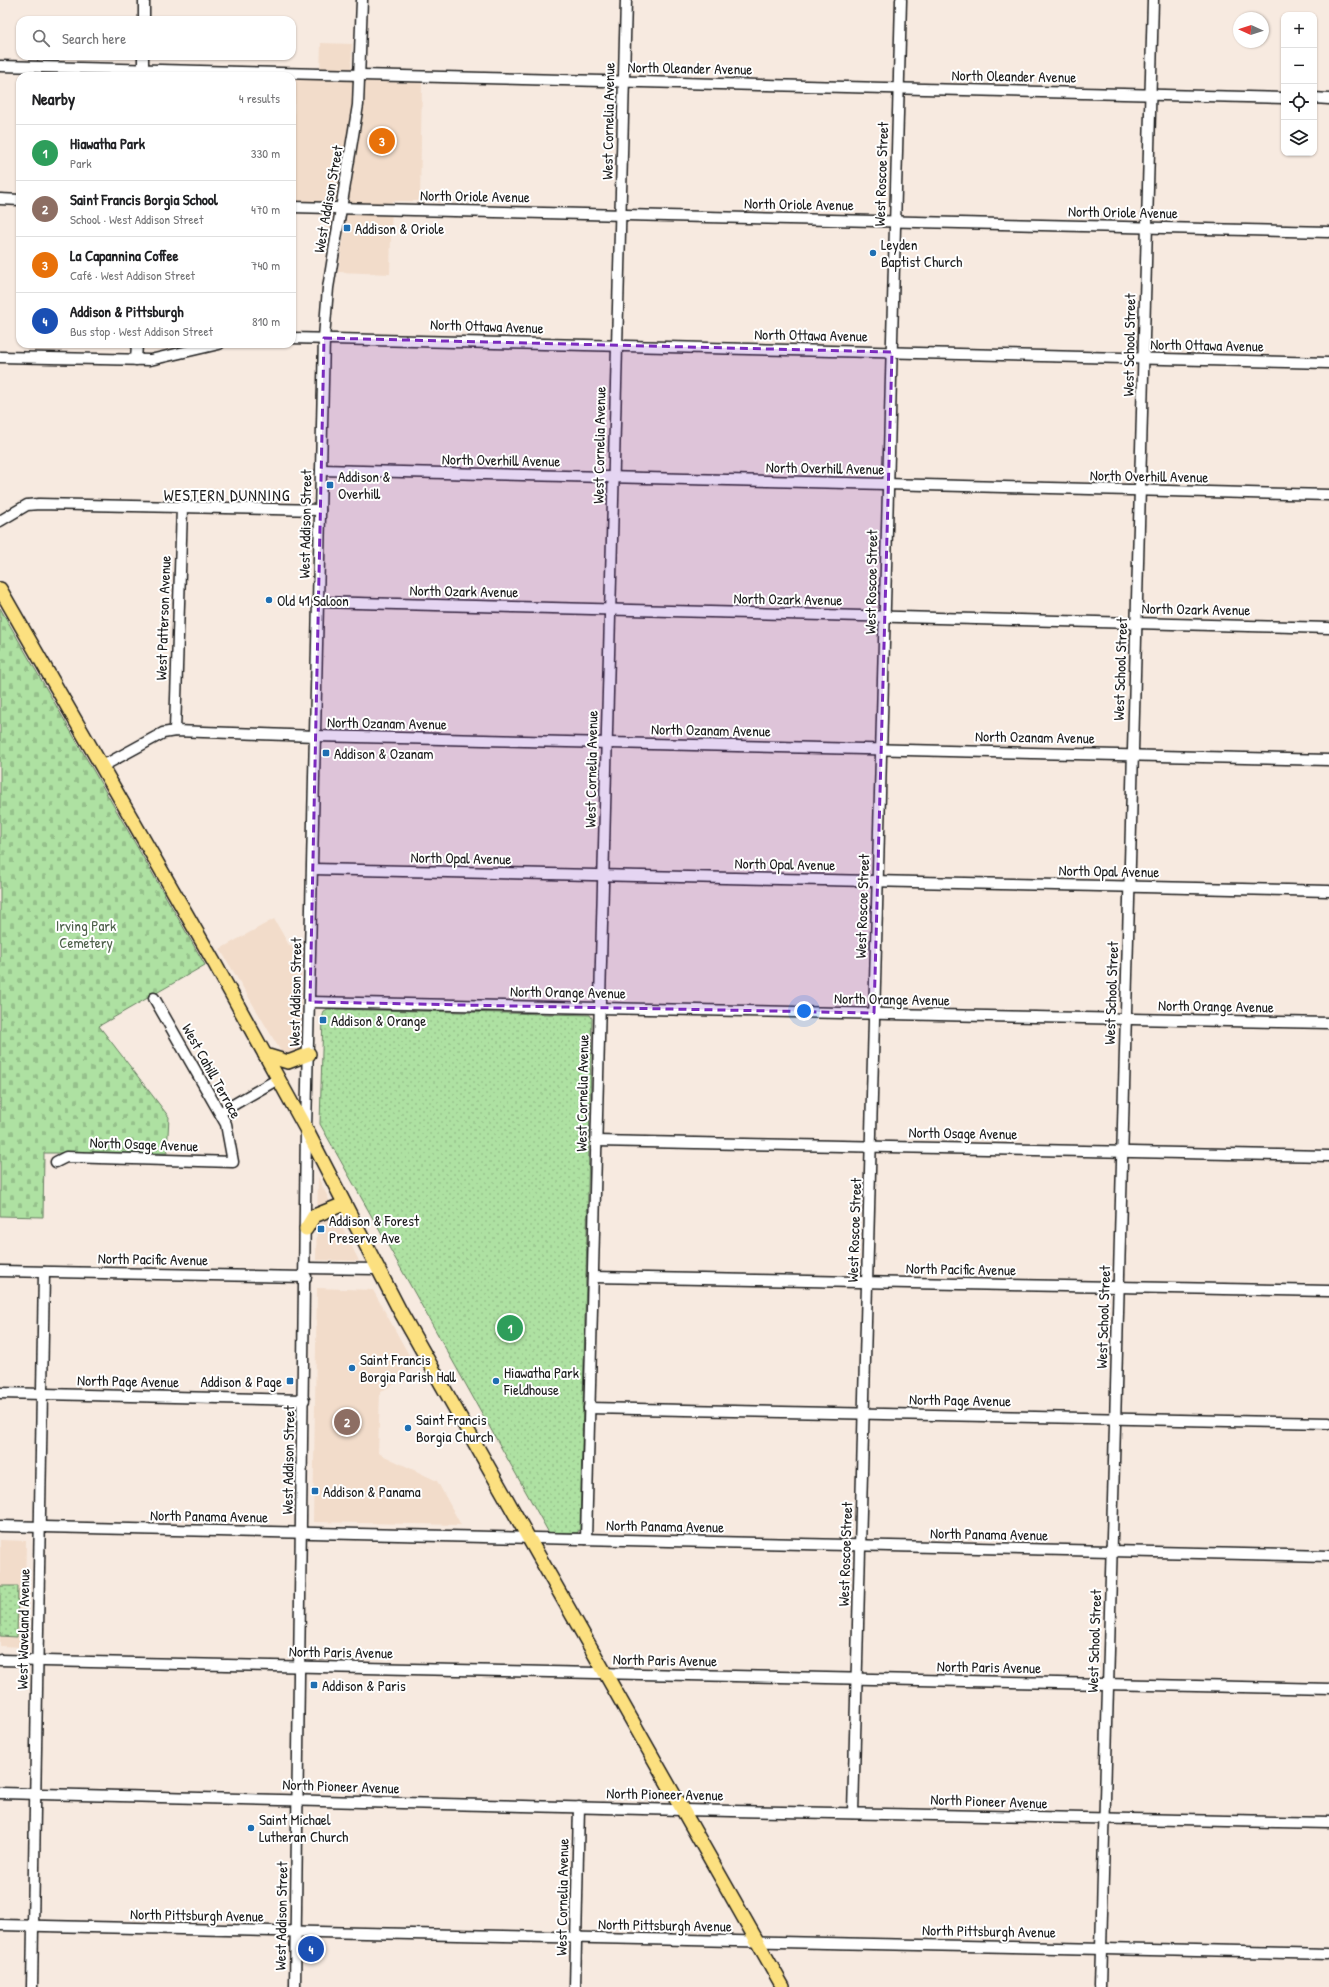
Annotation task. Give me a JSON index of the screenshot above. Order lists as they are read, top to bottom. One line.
{"streets":{"street":["North Oleander Avenue","West Cornelia Avenue","West Roscoe Street","North Oriole Avenue","West Addison Street","North Ottawa Avenue","West School Street","North Overhill Avenue","North Ozark Avenue","West Patterson Avenue","North Ozanam Avenue","North Opal Avenue","North Orange Avenue","West Cahill Terrace","North Osage Avenue","North Pacific Avenue","North Page Avenue","North Panama Avenue","West Waveland Avenue","North Paris Avenue","North Pioneer Avenue","North Pittsburgh Avenue"]},"crossings":[["North Oleander Avenue","West Cornelia Avenue"],["North Oleander Avenue","West Roscoe Street"],["North Oleander Avenue","West Addison Street"],["North Oleander Avenue","West School Street"],["West Cornelia Avenue","North Oriole Avenue"],["West Cornelia Avenue","North Ottawa Avenue"],["West Cornelia Avenue","North Overhill Avenue"],["West Cornelia Avenue","North Ozark Avenue"],["West Cornelia Avenue","North Ozanam Avenue"],["West Cornelia Avenue","North Opal Avenue"],["West Cornelia Avenue","North Orange Avenue"],["West Cornelia Avenue","North Osage Avenue"],["West Cornelia Avenue","North Pacific Avenue"],["West Cornelia Avenue","North Page Avenue"],["West Cornelia Avenue","North Panama Avenue"],["West Cornelia Avenue","North Pioneer Avenue"],["West Cornelia Avenue","North Pittsburgh Avenue"],["West Roscoe Street","North Oriole Avenue"],["West Roscoe Street","North Ottawa Avenue"],["West Roscoe Street","North Overhill Avenue"],["West Roscoe Street","North Ozark Avenue"],["West Roscoe Street","North Ozanam Avenue"],["West Roscoe Street","North Opal Avenue"],["West Roscoe Street","North Orange Avenue"],["West Roscoe Street","North Osage Avenue"],["West Roscoe Street","North Pacific Avenue"],["West Roscoe Street","North Page Avenue"],["West Roscoe Street","North Panama Avenue"],["West Roscoe Street","North Paris Avenue"],["West Roscoe Street","North Pioneer Avenue"],["North Oriole Avenue","West Addison Street"],["North Oriole Avenue","West School Street"],["West Addison Street","North Ottawa Avenue"],["West Addison Street","North Overhill Avenue"],["West Addison Street","North Ozark Avenue"],["West Addison Street","North Ozanam Avenue"],["West Addison Street","North Opal Avenue"],["West Addison Street","North Orange Avenue"],["West Addison Street","North Pacific Avenue"],["West Addison Street","North Page Avenue"],["West Addison Street","North Panama Avenue"],["West Addison Street","North Paris Avenue"],["West Addison Street","North Pioneer Avenue"],["West Addison Street","North Pittsburgh Avenue"],["North Ottawa Avenue","West School Street"],["West School Street","North Overhill Avenue"],["West School Street","North Ozark Avenue"],["West School Street","North Ozanam Avenue"],["West School Street","North Opal Avenue"],["West School Street","North Orange Avenue"],["West School Street","North Osage Avenue"],["West School Street","North Pacific Avenue"],["West School Street","North Page Avenue"],["West School Street","North Panama Avenue"],["West School Street","North Paris Avenue"],["West School Street","North Pioneer Avenue"],["West School Street","North Pittsburgh Avenue"],["West Patterson Avenue","North Ozanam Avenue"],["West Cahill Terrace","North Osage Avenue"],["North Pacific Avenue","West Waveland Avenue"],["North Page Avenue","West Waveland Avenue"],["North Panama Avenue","West Waveland Avenue"],["West Waveland Avenue","North Paris Avenue"],["West Waveland Avenue","North Pioneer Avenue"],["West Waveland Avenue","North Pittsburgh Avenue"]],"districts":["WESTERN DUNNING"],"parks":["Irving Park Cemetery"],"places":{"transit":["Addison & Oriole","Addison & Overhill","Addison & Ozanam","Addison & Orange","Addison & Forest Preserve Ave","Addison & Page","Addison & Panama","Addison & Paris"],"other":["Leyden Baptist Church","Old 41 Saloon","Saint Francis Borgia Parish Hall","Hiawatha Park Fieldhouse","Saint Francis Borgia Church","Saint Michael Lutheran Church"]},"north":"left","page":{"map_buttons":["+","−"],"search":"Search here","heading":["Nearby","4 results"],"list":[{"mark":"1","name":"Hiawatha Park","note":"Park","value":"330 m"},{"mark":"2","name":"Saint Francis Borgia School","note":"School · West Addison Street","value":"470 m"},{"mark":"3","name":"La Capannina Coffee","note":"Café · West Addison Street","value":"740 m"},{"mark":"4","name":"Addison & Pittsburgh","note":"Bus stop · West Addison Street","value":"810 m"}],"pins":["3","1","2","4"]}}
